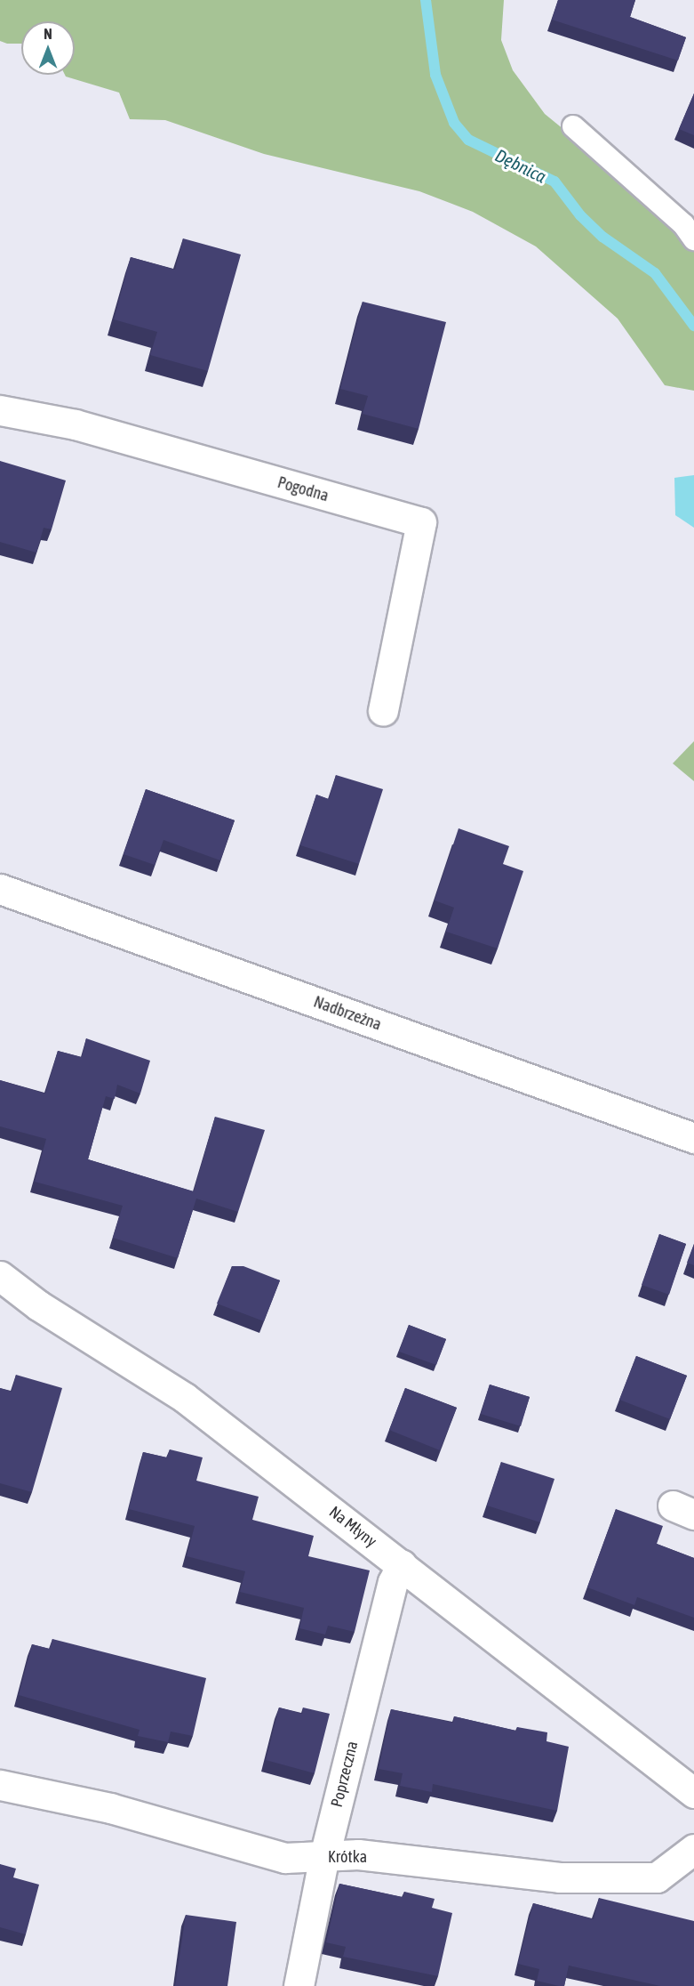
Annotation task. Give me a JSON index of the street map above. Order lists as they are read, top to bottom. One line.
{"streets":{"street":["Pogodna","Nadbrzeżna","Na Młyny","Poprzeczna","Krótka"]},"crossings":[["Na Młyny","Poprzeczna"],["Poprzeczna","Krótka"]],"water":["Dębnica"],"north":"top"}
